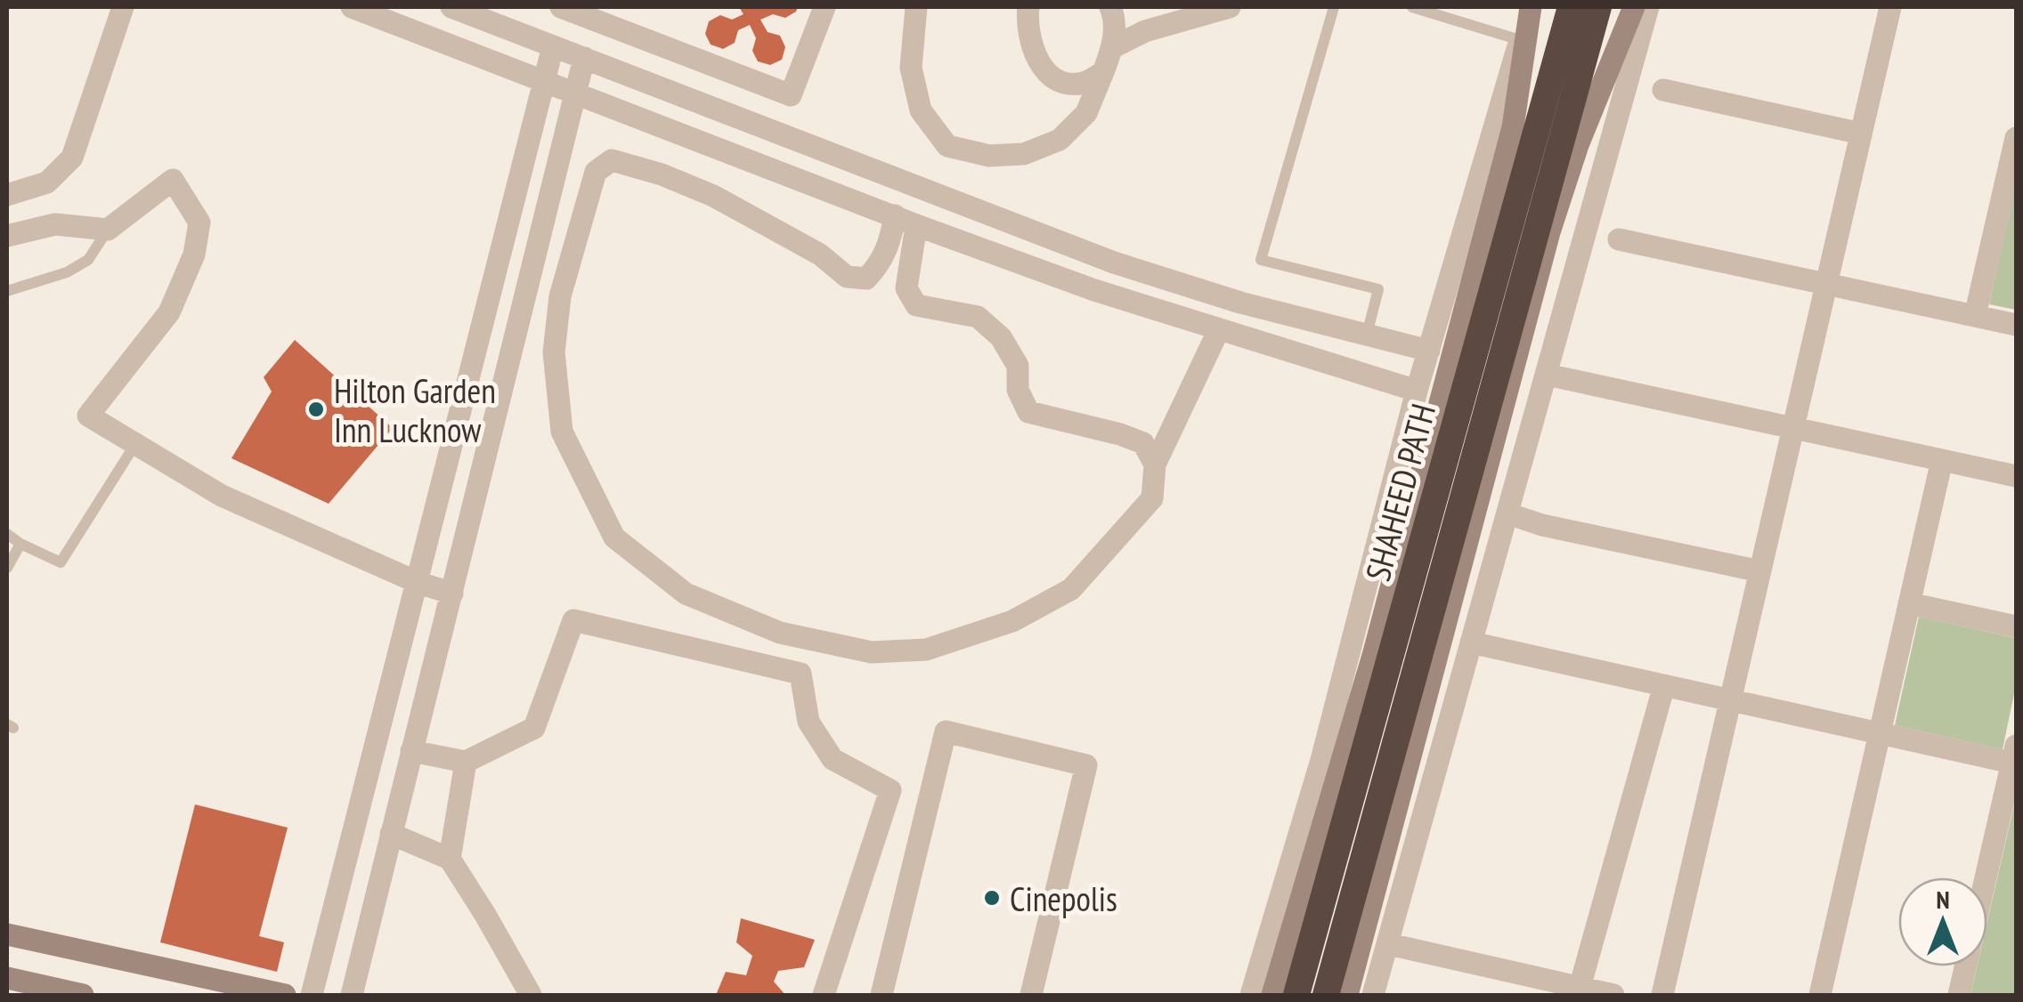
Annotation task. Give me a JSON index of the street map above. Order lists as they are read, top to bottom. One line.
{"streets":{"highway":["SHAHEED PATH"]},"places":["Hilton Garden Inn Lucknow","Cinepolis"],"north":"top"}
